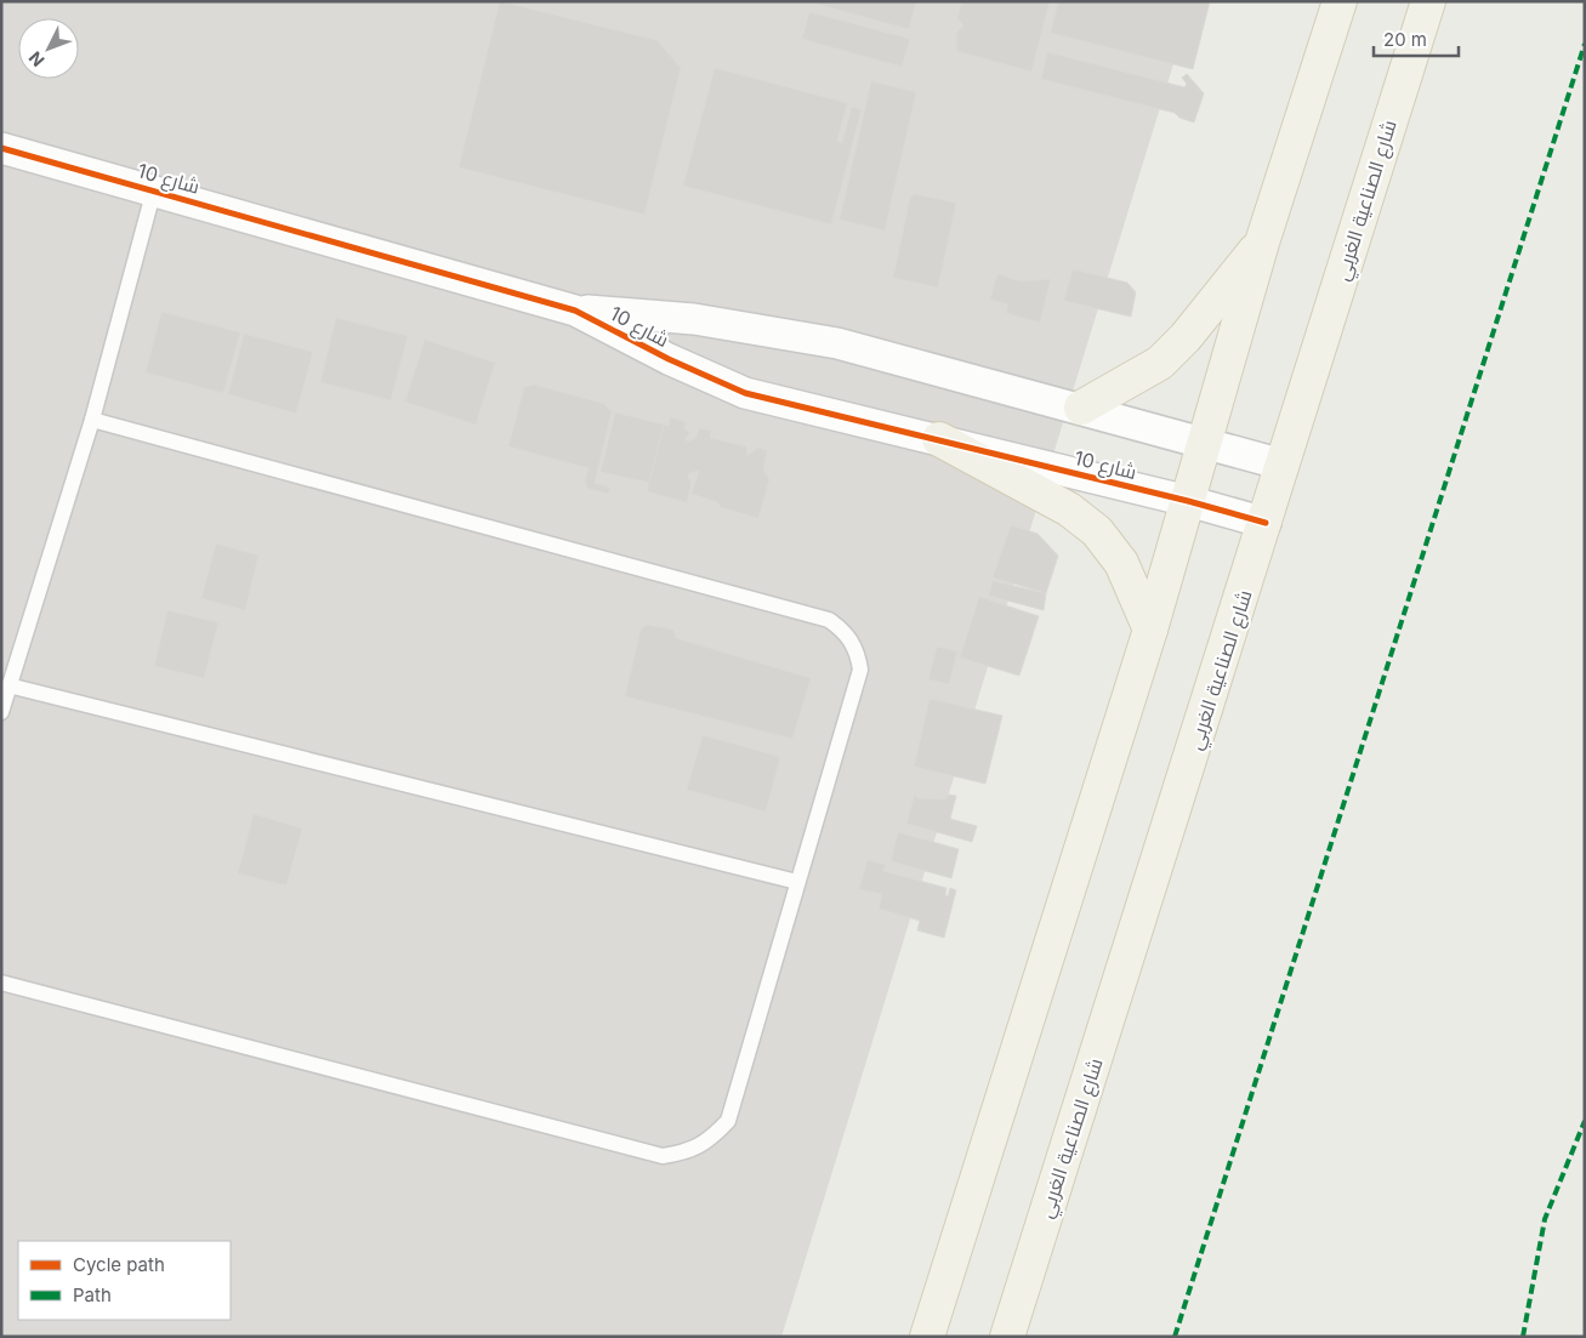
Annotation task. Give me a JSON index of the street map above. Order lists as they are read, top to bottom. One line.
{"streets":{"main road":["شارع الصناعية الغربي"],"street":["شارع 10"]},"crossings":[["شارع 10","شارع الصناعية الغربي"]],"legend":["Cycle path","Path"],"scale_bar":"20 m","north":"bottom left"}
